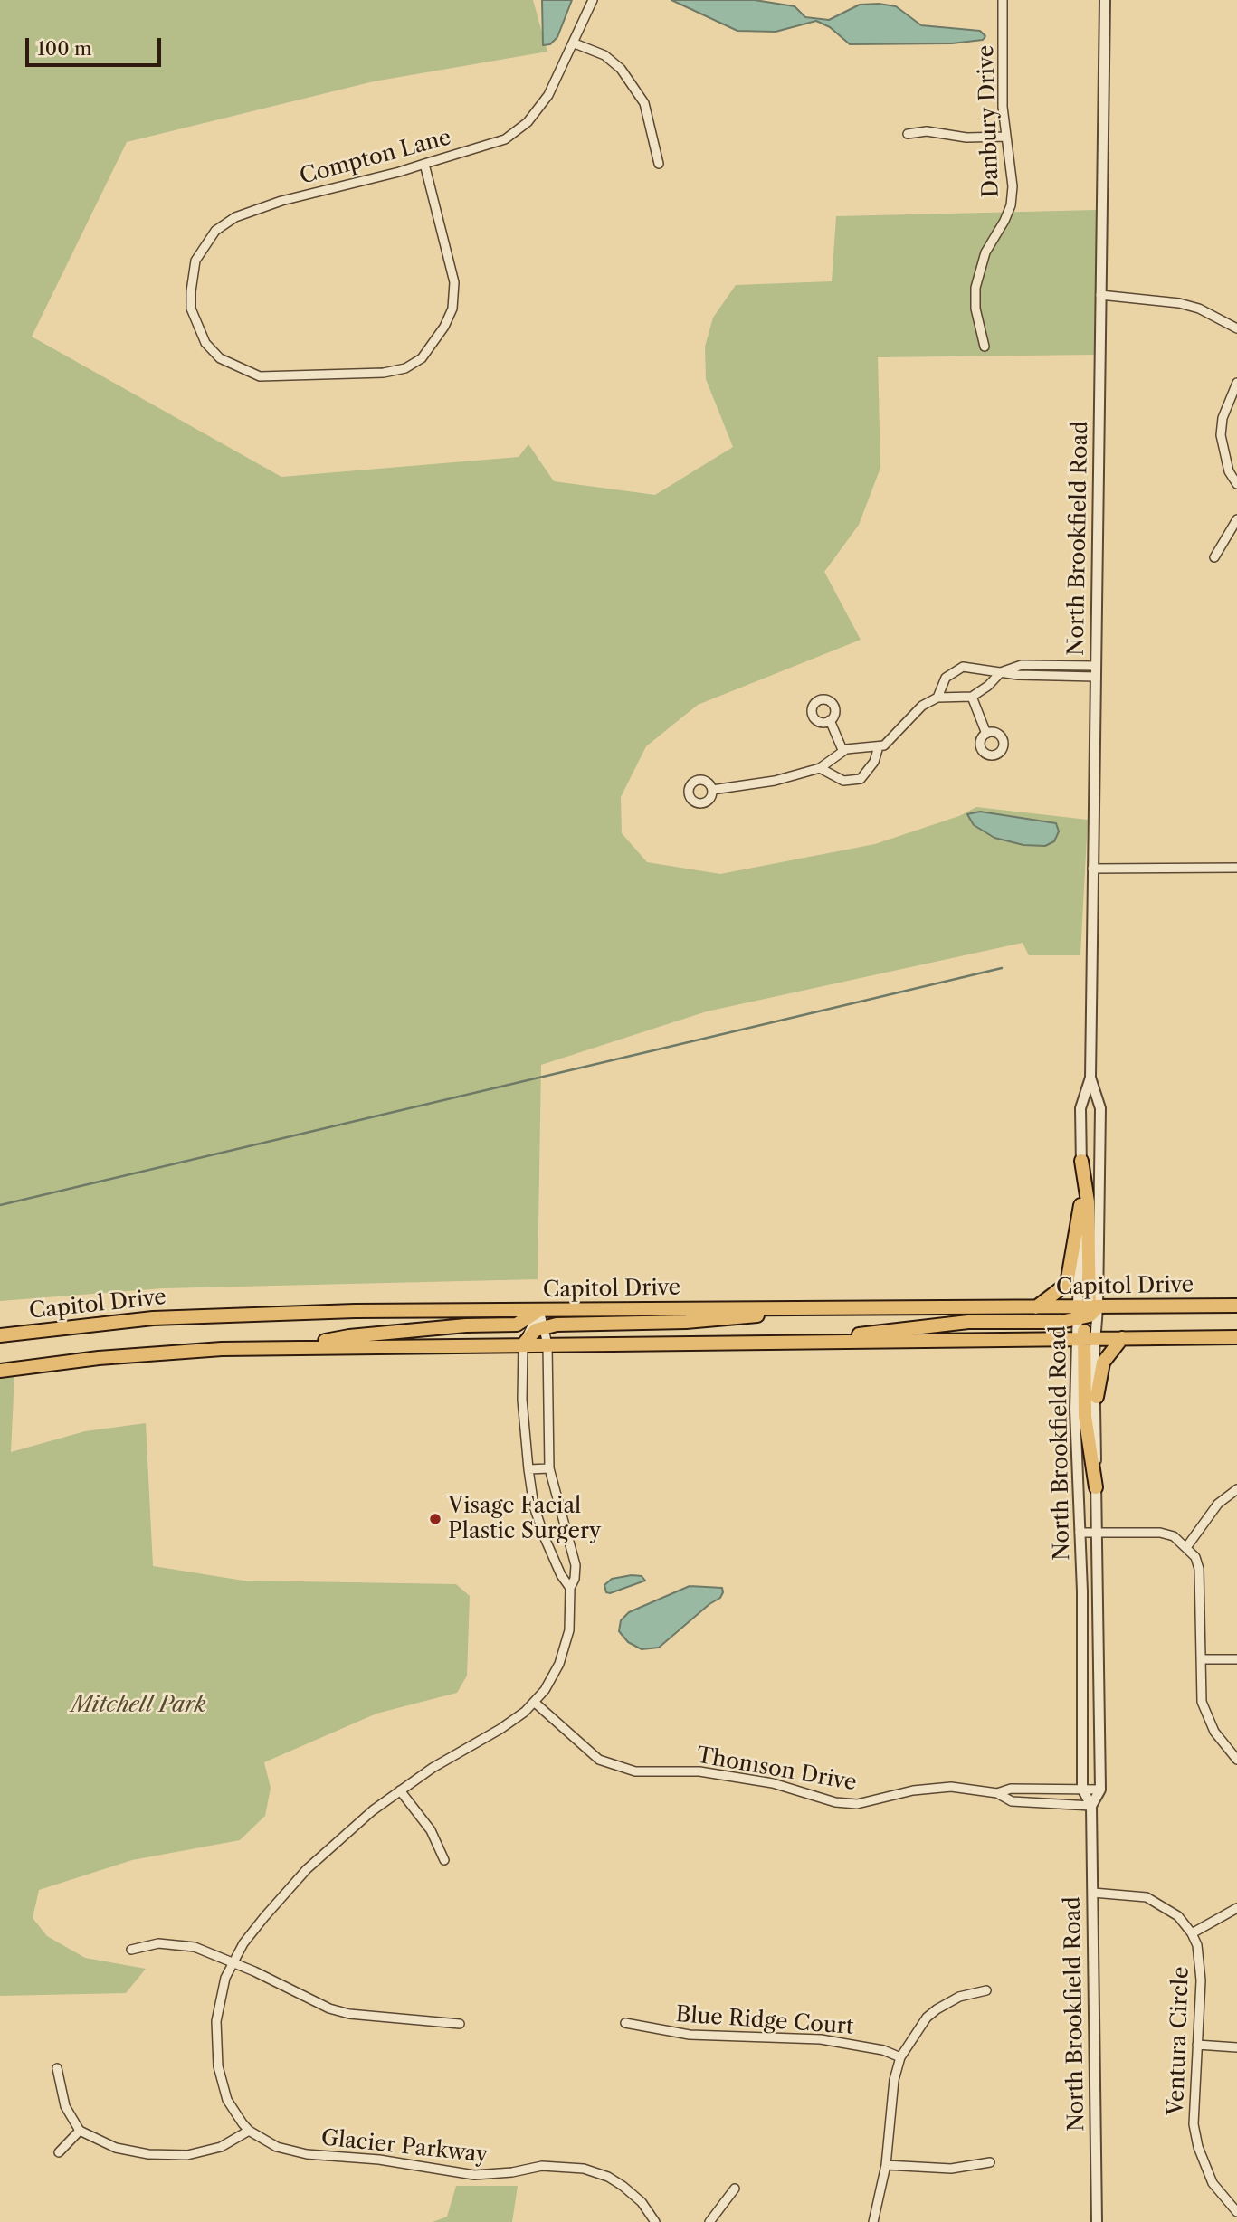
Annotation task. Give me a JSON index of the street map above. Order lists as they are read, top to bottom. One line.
{"streets":{"main road":["Capitol Drive"],"street":["Danbury Drive","Compton Lane","North Brookfield Road","Thomson Drive","Blue Ridge Court","Ventura Circle","Glacier Parkway"]},"crossings":[["North Brookfield Road","Capitol Drive"],["North Brookfield Road","Thomson Drive"],["North Brookfield Road","Ventura Circle"]],"parks":["Mitchell Park"],"places":["Visage Facial Plastic Surgery"],"scale_bar":"100 m"}
